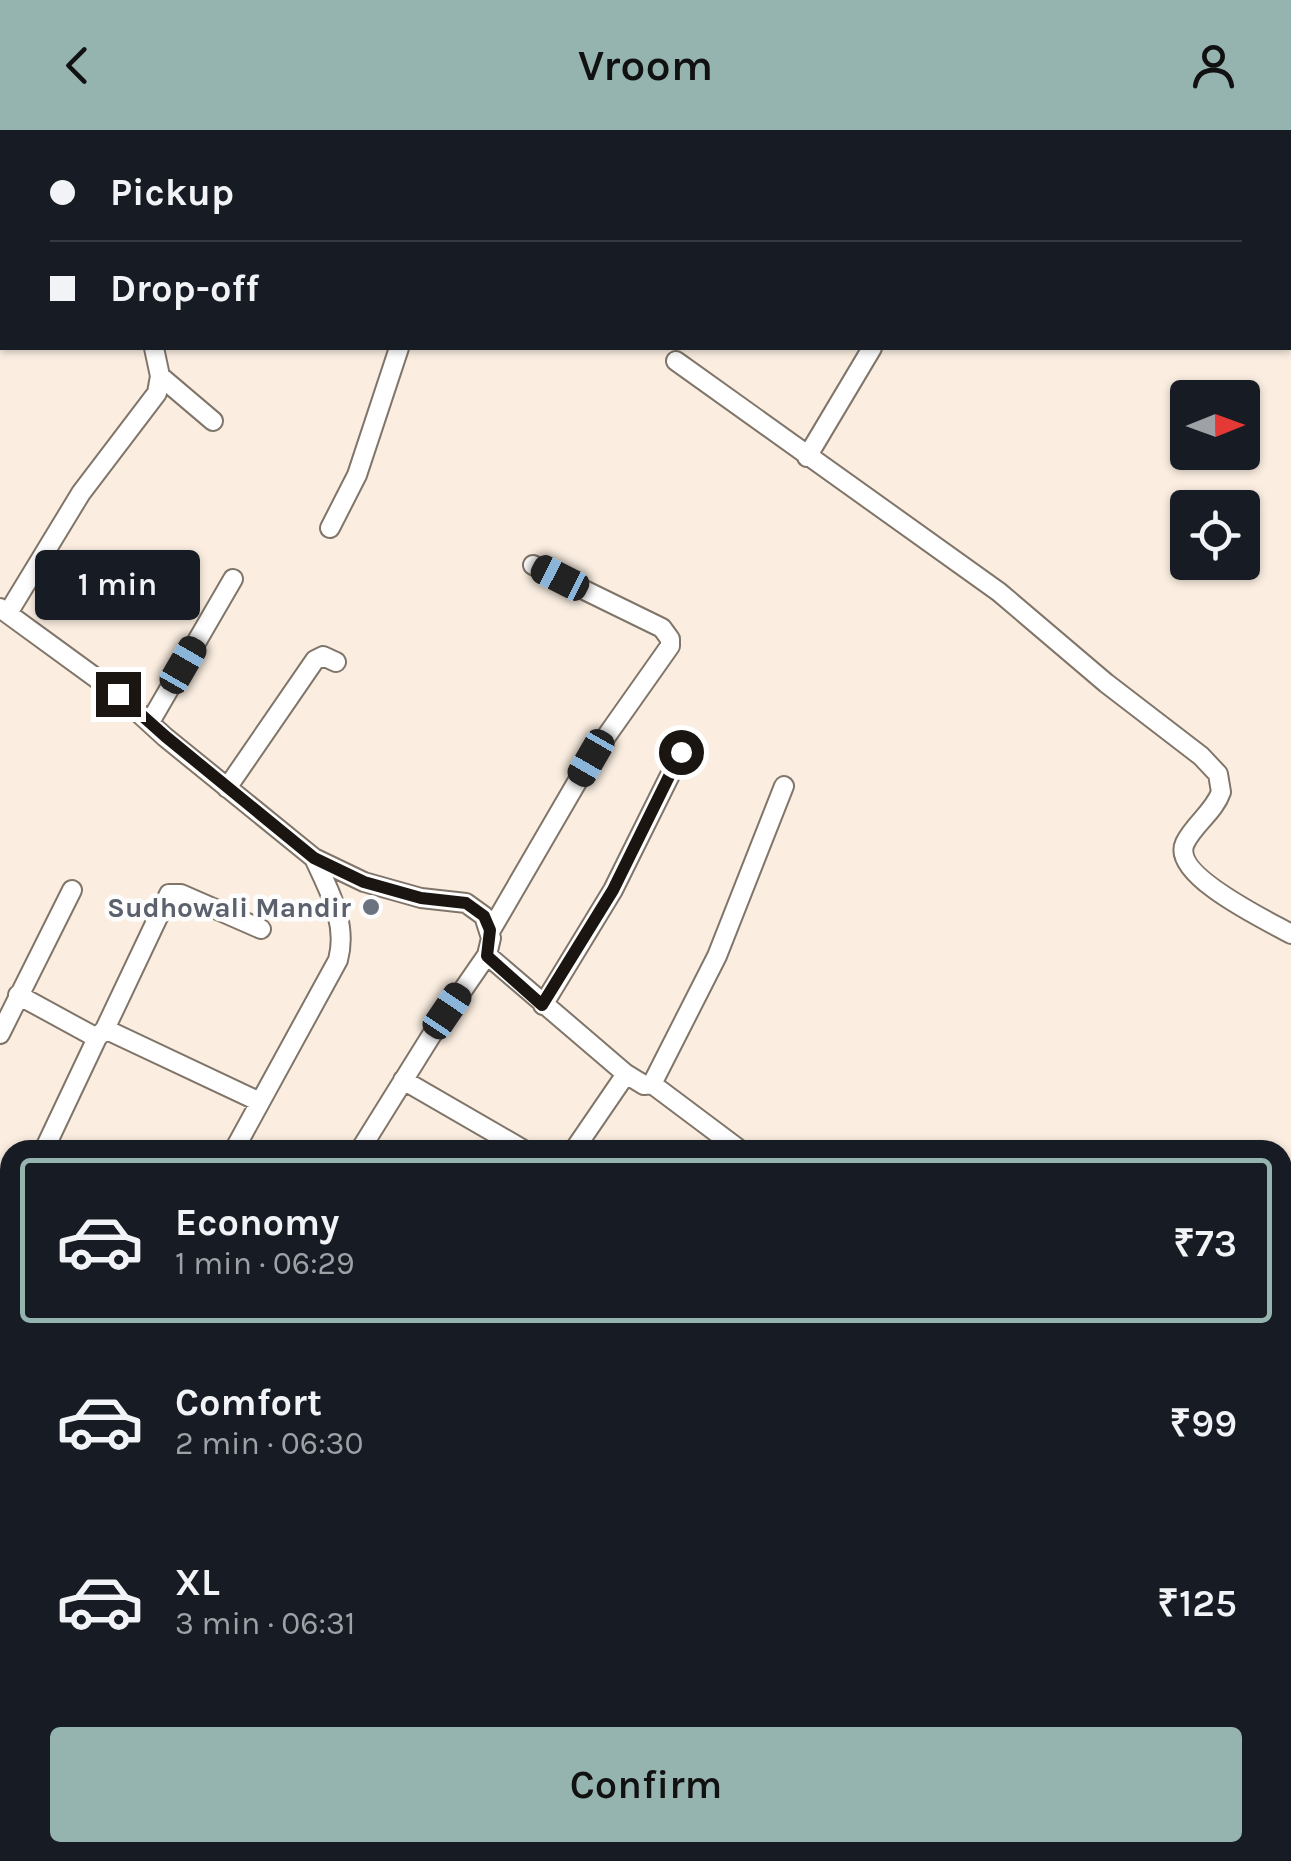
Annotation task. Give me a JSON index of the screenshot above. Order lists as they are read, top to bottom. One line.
{"places":["Sudhowali Mandir"],"north":"right","page":{"header":"Vroom","banner":["Pickup","Drop-off"],"bubble":"1 min","list":[{"name":"Economy","note":"1 min · 06:29","value":"₹73"},{"name":"Comfort","note":"2 min · 06:30","value":"₹99"},{"name":"XL","note":"3 min · 06:31","value":"₹125"}],"buttons":"Confirm"}}
